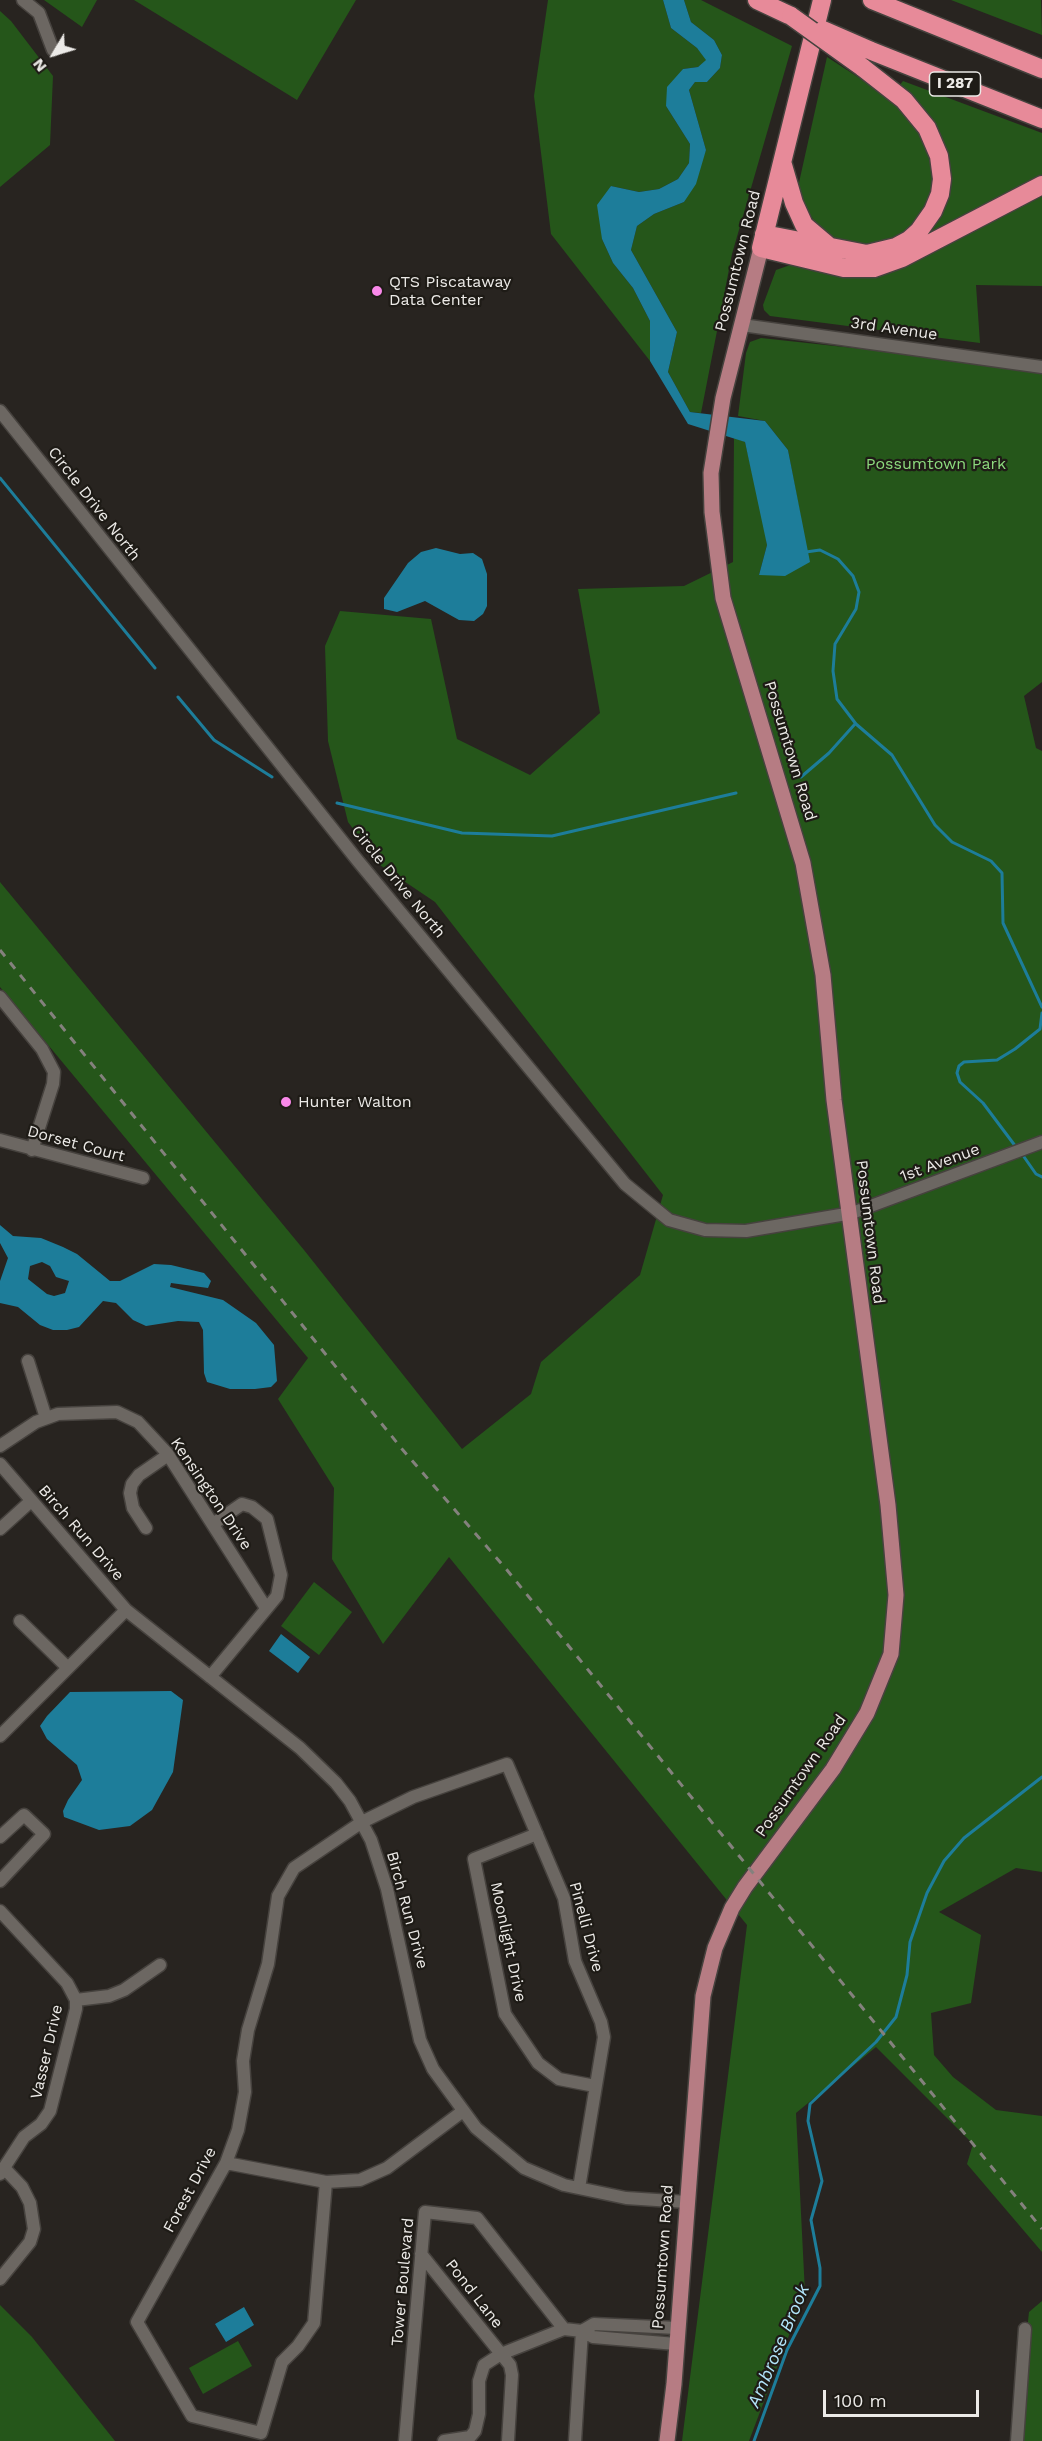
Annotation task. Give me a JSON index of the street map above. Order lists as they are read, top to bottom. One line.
{"streets":{"highway":["I 287","Possumtown Road"],"street":["3rd Avenue","Circle Drive North","Dorset Court","1st Avenue","Kensington Drive","Birch Run Drive","Pinelli Drive","Moonlight Drive","Vasser Drive","Forest Drive","Tower Boulevard","Pond Lane"]},"crossings":[["Possumtown Road","3rd Avenue"],["Possumtown Road","Circle Drive North"],["Possumtown Road","1st Avenue"],["Possumtown Road","Birch Run Drive"],["Circle Drive North","1st Avenue"],["Birch Run Drive","Pinelli Drive"],["Birch Run Drive","Forest Drive"],["Pinelli Drive","Moonlight Drive"],["Pinelli Drive","Forest Drive"],["Tower Boulevard","Pond Lane"]],"water":["Ambrose Brook"],"parks":["Possumtown Park"],"places":["QTS Piscataway Data Center","Hunter Walton"],"scale_bar":"100 m","north":"bottom left"}
